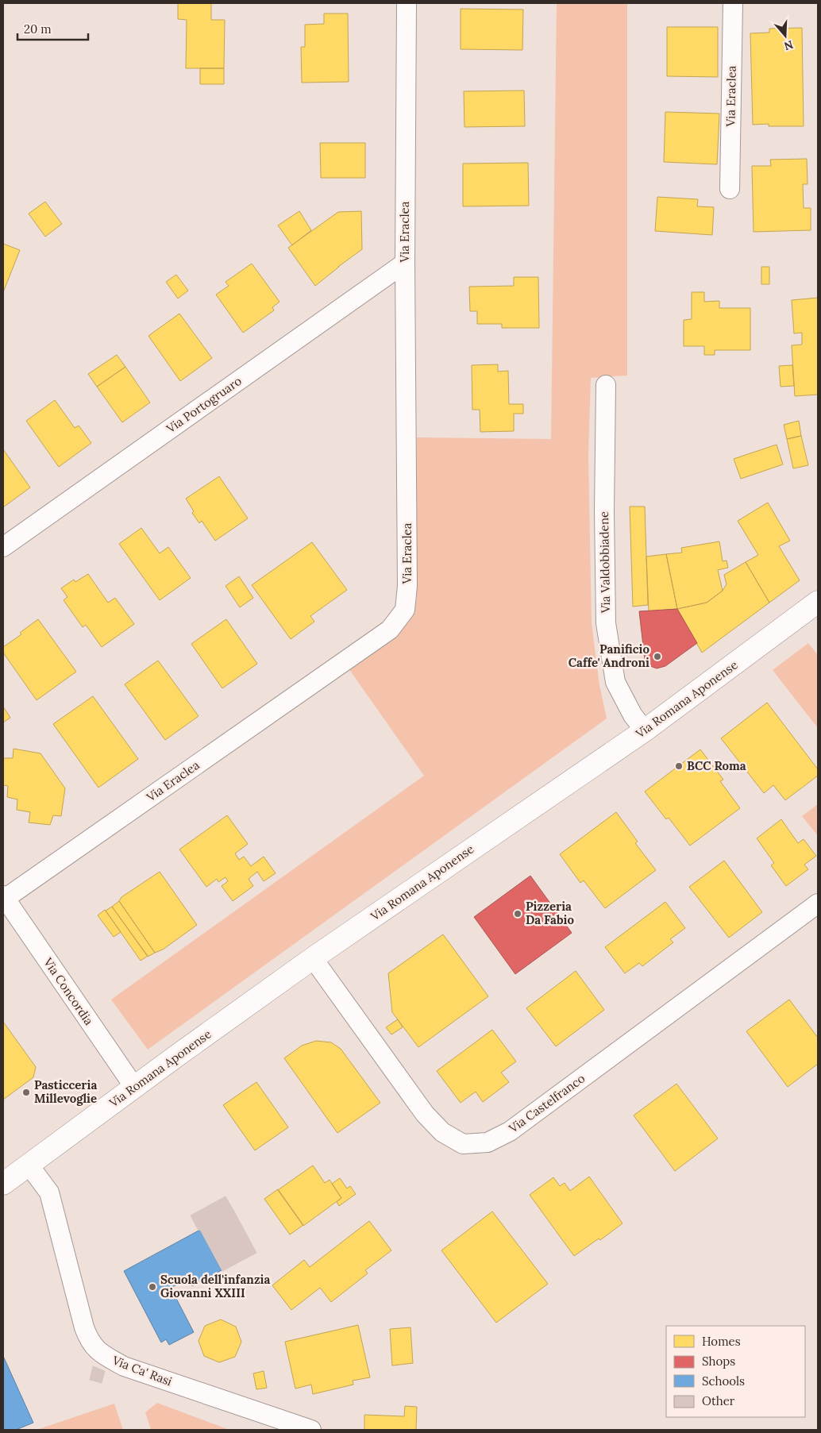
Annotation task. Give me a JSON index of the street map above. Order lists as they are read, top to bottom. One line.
{"streets":{"street":["Via Eraclea","Via Portogruaro","Via Valdobbiadene","Via Romana Aponense","Via Concordia","Via Castelfranco","Via Ca' Rasi"]},"crossings":[["Via Eraclea","Via Portogruaro"],["Via Eraclea","Via Concordia"],["Via Valdobbiadene","Via Romana Aponense"],["Via Romana Aponense","Via Concordia"],["Via Romana Aponense","Via Castelfranco"],["Via Romana Aponense","Via Ca' Rasi"]],"places":["Panificio Caffe' Androni","BCC Roma","Pizzeria Da Fabio","Pasticceria Millevoglie","Scuola dell'infanzia Giovanni XXIII"],"legend":["Homes","Shops","Schools","Other"],"scale_bar":"20 m","north":"bottom"}
